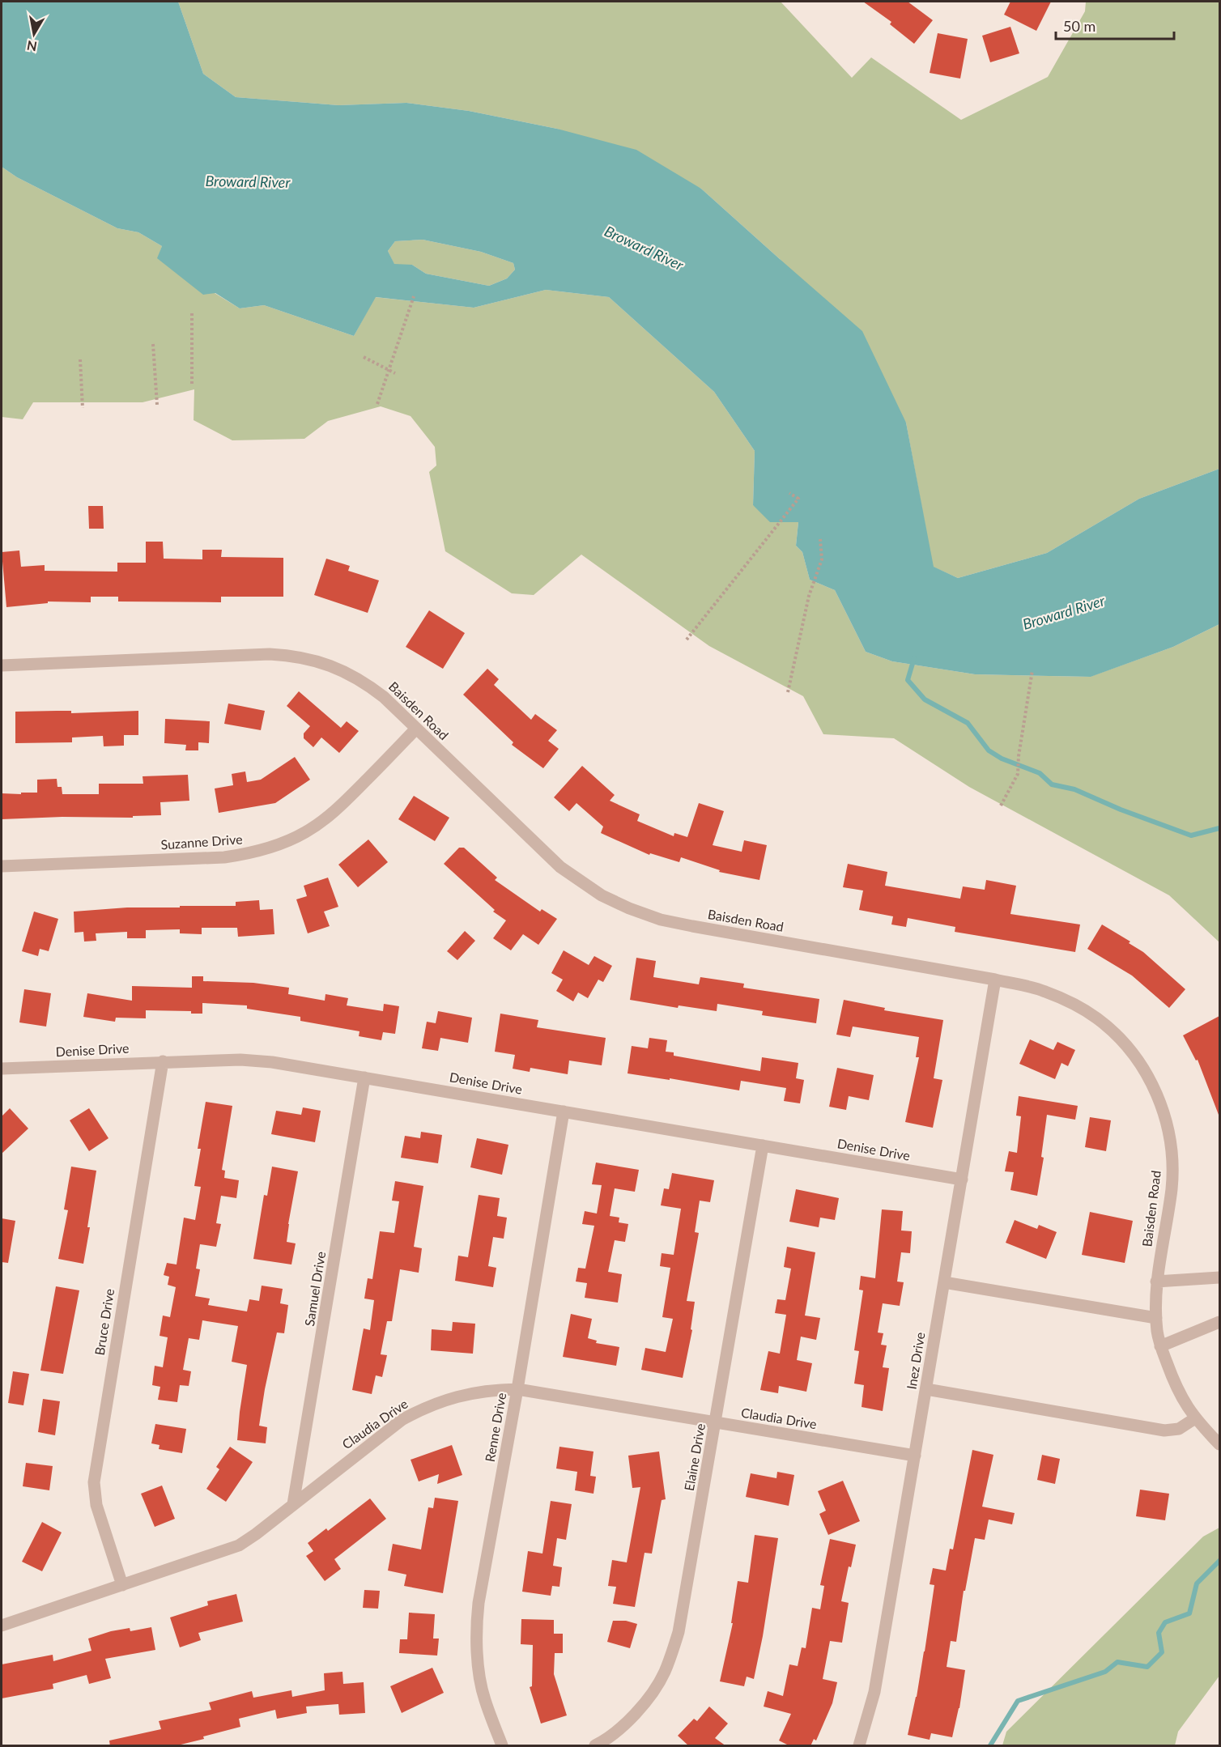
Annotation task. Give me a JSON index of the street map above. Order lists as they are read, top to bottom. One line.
{"streets":{"street":["Baisden Road","Suzanne Drive","Denise Drive","Samuel Drive","Bruce Drive","Inez Drive","Claudia Drive","Renne Drive","Elaine Drive"]},"crossings":[["Baisden Road","Suzanne Drive"],["Baisden Road","Inez Drive"],["Denise Drive","Samuel Drive"],["Denise Drive","Bruce Drive"],["Denise Drive","Inez Drive"],["Denise Drive","Renne Drive"],["Denise Drive","Elaine Drive"],["Samuel Drive","Claudia Drive"],["Bruce Drive","Claudia Drive"],["Inez Drive","Claudia Drive"],["Claudia Drive","Renne Drive"],["Claudia Drive","Elaine Drive"]],"water":["Broward River"],"scale_bar":"50 m","north":"bottom"}
